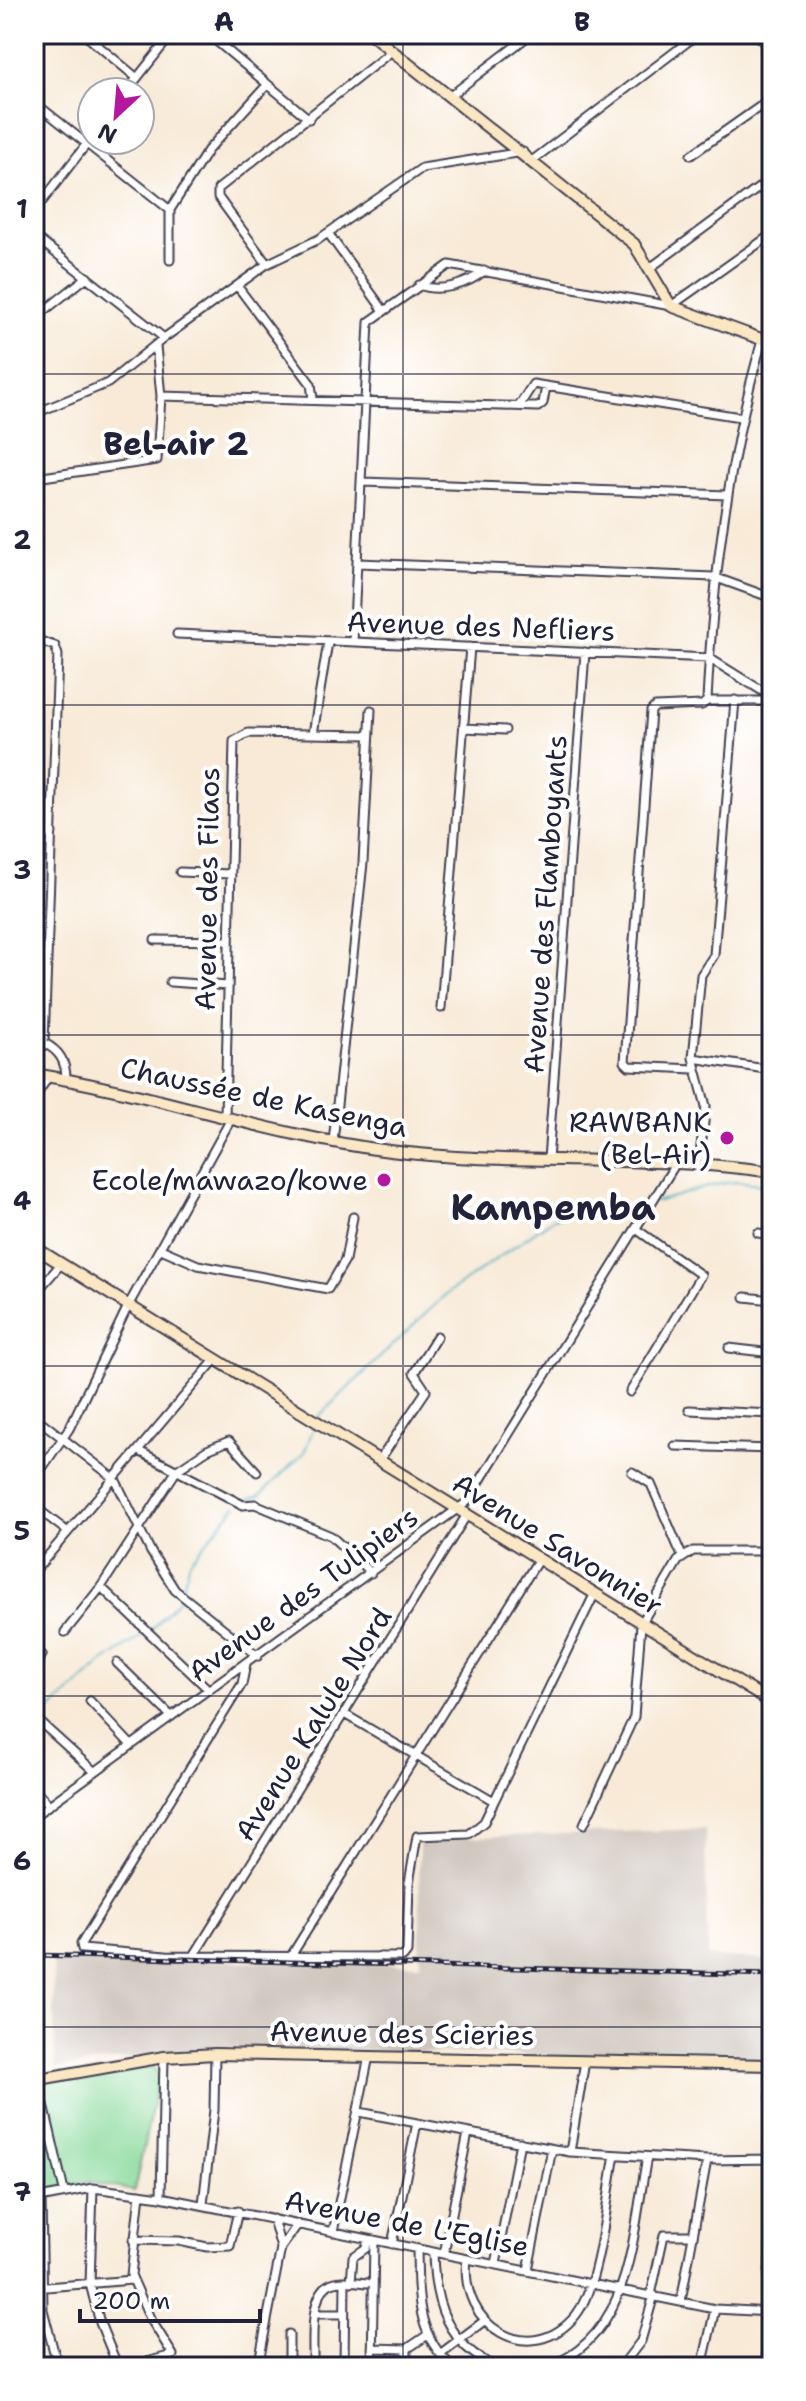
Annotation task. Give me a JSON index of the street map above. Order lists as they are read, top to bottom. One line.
{"streets":{"street":["Avenue des Nefliers","Avenue des Filaos","Avenue des Flamboyants","Chaussée de Kasenga","Avenue Savonnier","Avenue des Tulipiers","Avenue Kalule Nord","Avenue des Scieries","Avenue de L'Eglise"]},"crossings":[["Avenue des Nefliers","Avenue des Flamboyants"],["Avenue des Filaos","Chaussée de Kasenga"],["Avenue des Flamboyants","Chaussée de Kasenga"],["Chaussée de Kasenga","Avenue des Tulipiers"],["Avenue Savonnier","Avenue des Tulipiers"],["Avenue Savonnier","Avenue Kalule Nord"],["Avenue des Tulipiers","Avenue Kalule Nord"]],"districts":["Bel-air 2","Kampemba"],"places":["RAWBANK (Bel-Air)","Ecole/mawazo/kowe"],"scale_bar":"200 m","north":"bottom left","grid":{"columns":["A","B"],"rows":["1","2","3","4","5","6","7"]}}
